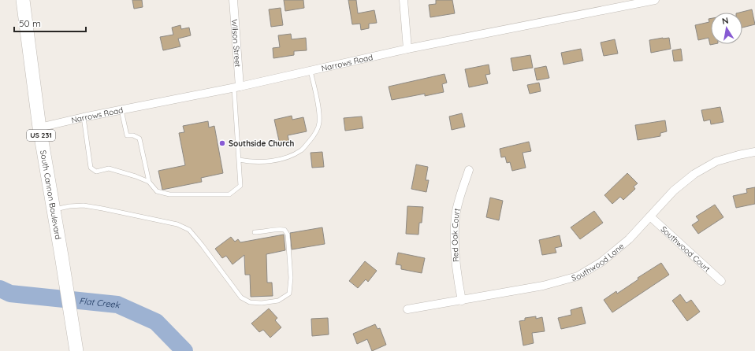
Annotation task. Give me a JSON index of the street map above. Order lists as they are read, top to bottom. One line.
{"streets":{"highway":["US 231","South Cannon Boulevard"],"street":["Wilson Street","Narrows Road","Red Oak Court","Southwood Court","Southwood Lane"]},"crossings":[["Wilson Street","Narrows Road"],["Narrows Road","South Cannon Boulevard"],["Red Oak Court","Southwood Lane"],["Southwood Court","Southwood Lane"]],"water":["Flat Creek"],"places":["Southside Church"],"scale_bar":"50 m","north":"top"}
